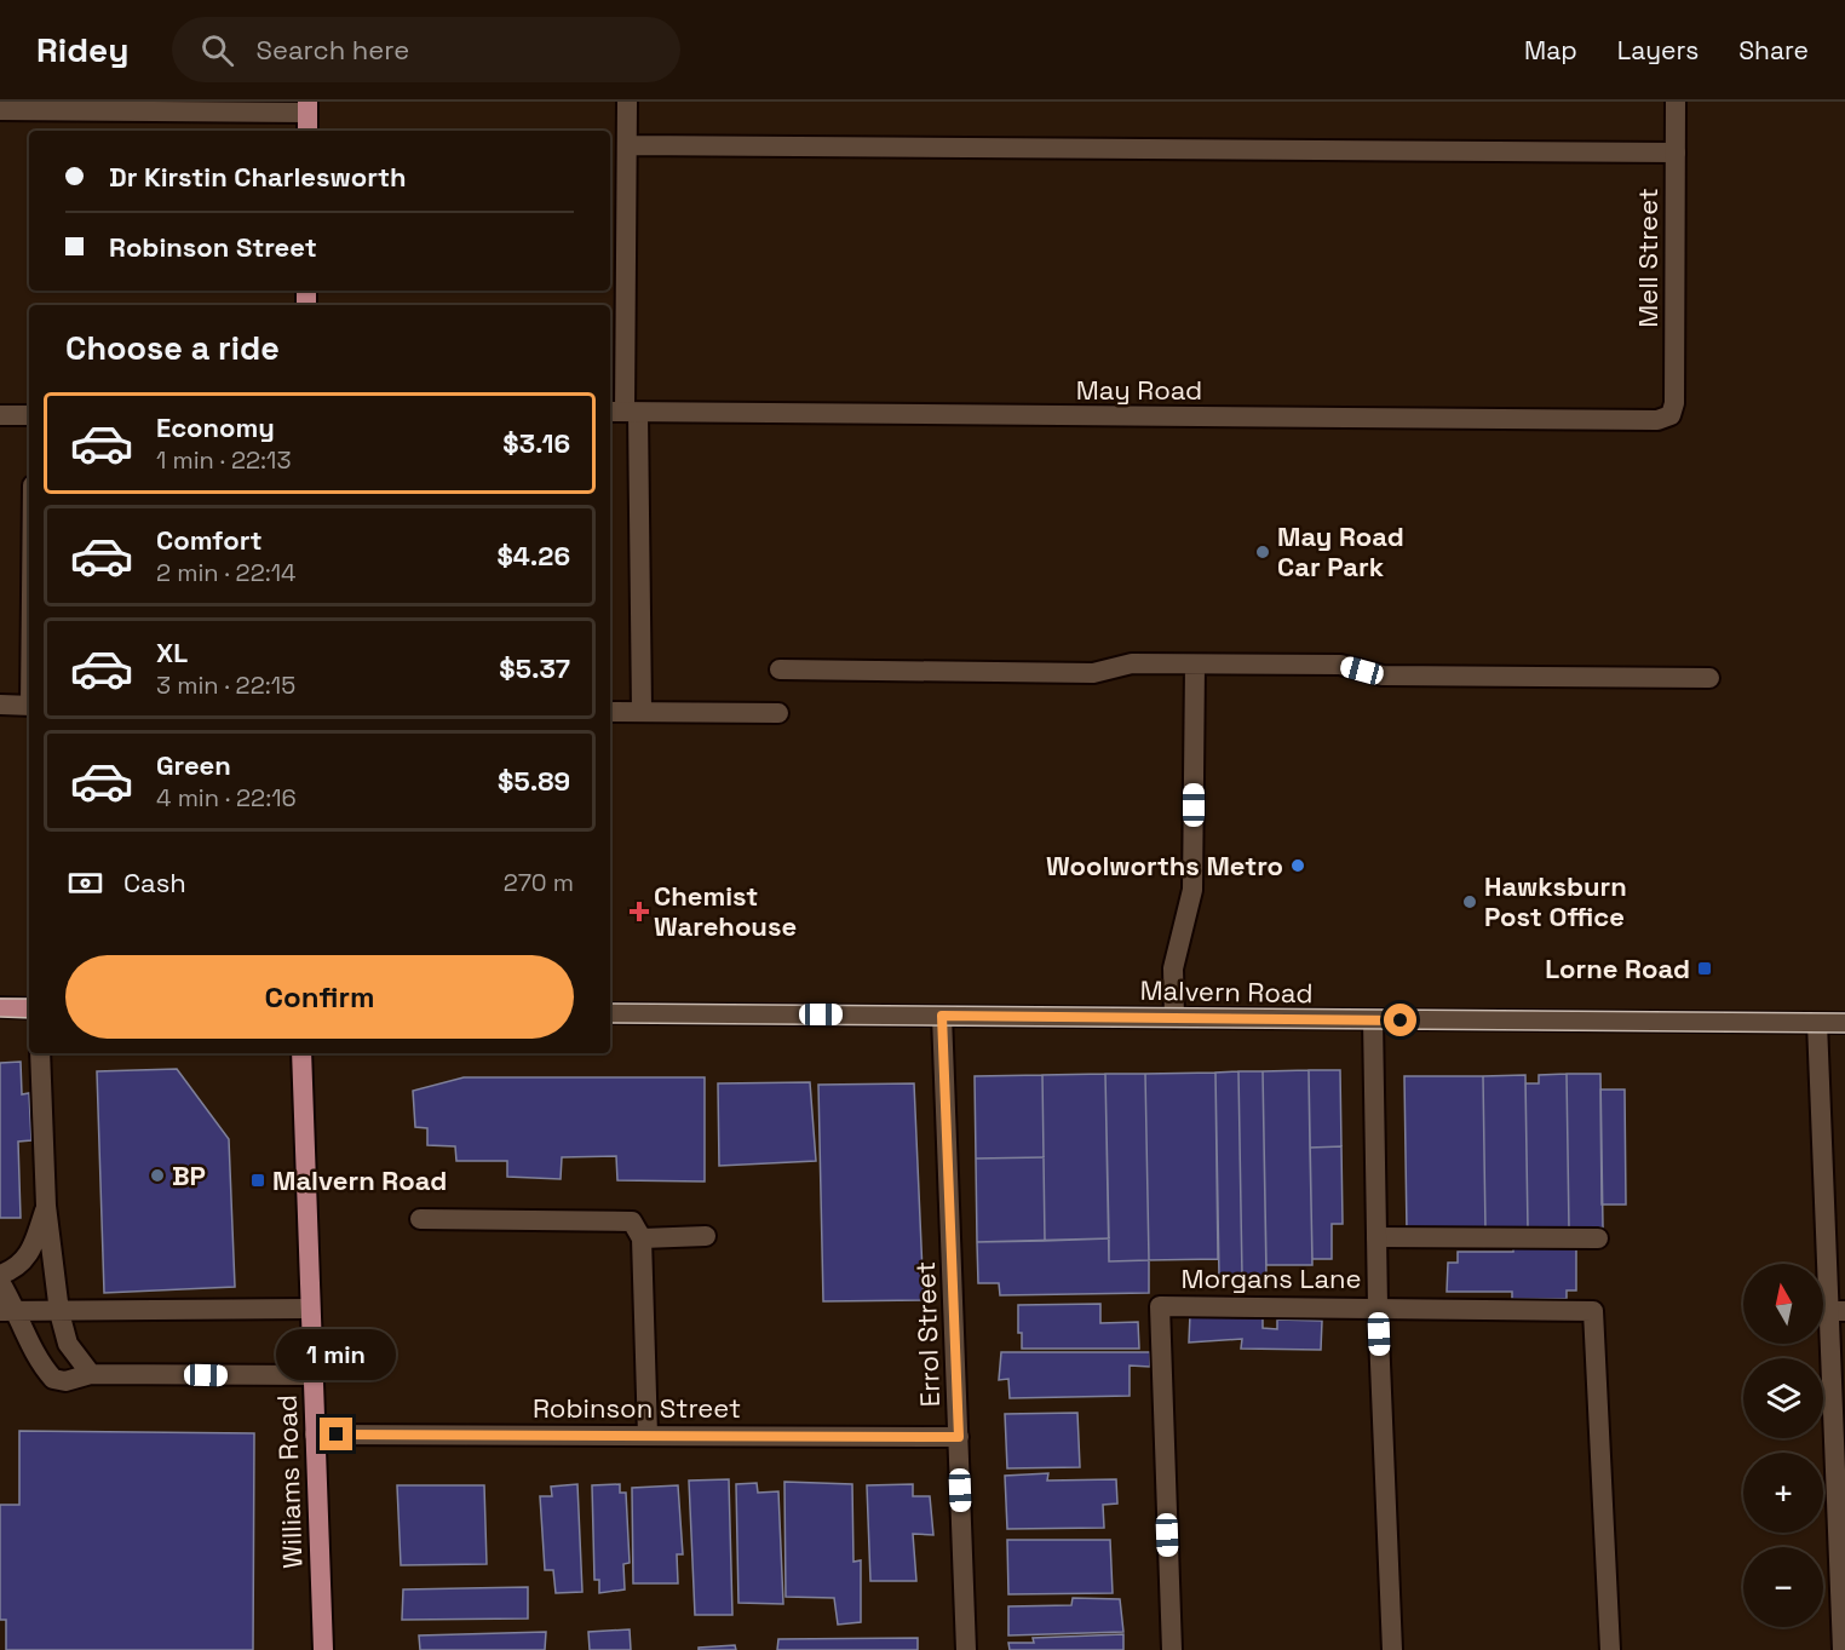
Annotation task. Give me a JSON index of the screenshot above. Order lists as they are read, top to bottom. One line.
{"streets":{"main road":["Williams Road"],"street":["Mell Street","May Road","Malvern Road","Morgans Lane","Errol Street","Robinson Street"]},"crossings":[["Mell Street","May Road"],["Malvern Road","Errol Street"],["Errol Street","Robinson Street"],["Robinson Street","Williams Road"]],"places":{"other":["May Road Car Park","Woolworths Metro","Hawksburn Post Office","BP"],"health":["Chemist Warehouse"],"transit":["Lorne Road","Malvern Road"]},"north":"top","page":{"header":"Ridey","search":"Search here","nav":["Map","Layers","Share"],"banner":["Dr Kirstin Charlesworth","Robinson Street"],"heading":"Choose a ride","list":[{"name":"Economy","note":"1 min · 22:13","value":"$3.16"},{"name":"Comfort","note":"2 min · 22:14","value":"$4.26"},{"name":"XL","note":"3 min · 22:15","value":"$5.37"},{"name":"Green","note":"4 min · 22:16","value":"$5.89"}],"pay":["Cash","270 m"],"buttons":"Confirm","map_buttons":["+","−"],"bubble":"1 min"}}
